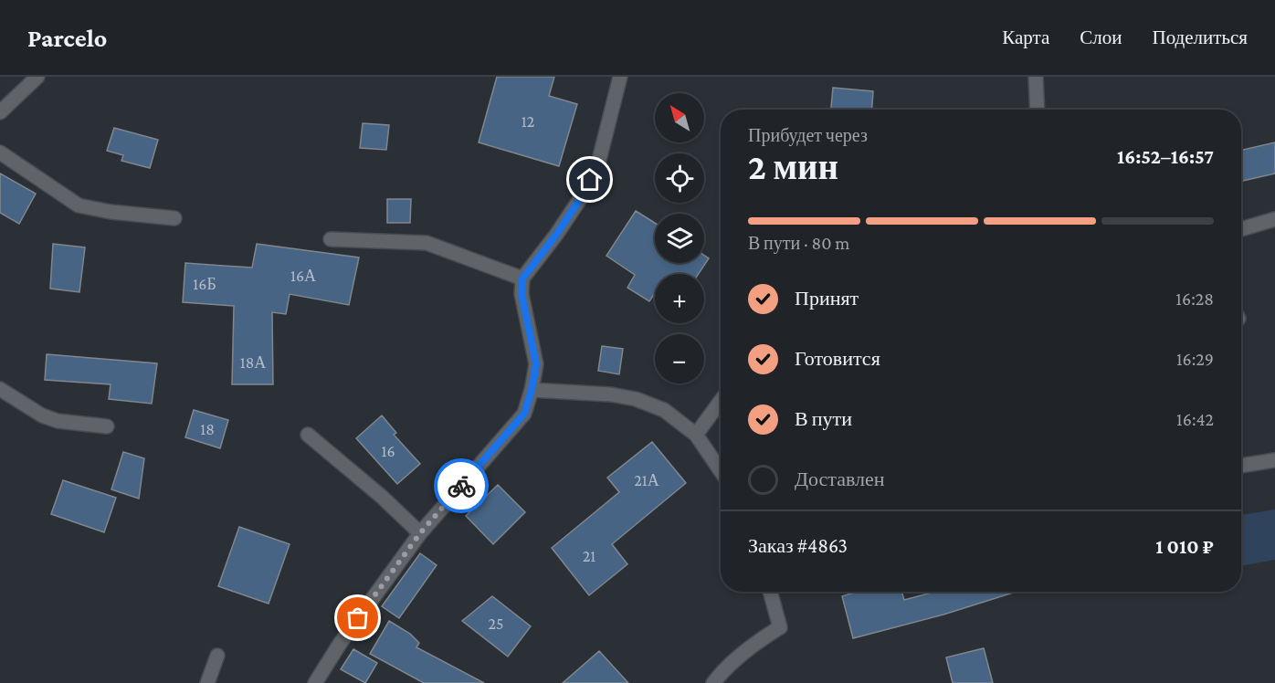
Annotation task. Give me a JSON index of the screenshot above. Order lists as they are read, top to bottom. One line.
{"house_numbers":["12","16А","16Б","18А","18","16","21А","21","25"],"north":"top left","page":{"header":"Parcelo","nav":["Карта","Слои","Поделиться"],"map_buttons":["+","−"],"heading":["2 мин","Прибудет через","16:52–16:57"],"panel":["Заказ #4863","1 010 ₽"],"bar":"В пути · 80 m","list":[["Принят","16:28"],["Готовится","16:29"],["В пути","16:42"],"Доставлен"]}}
